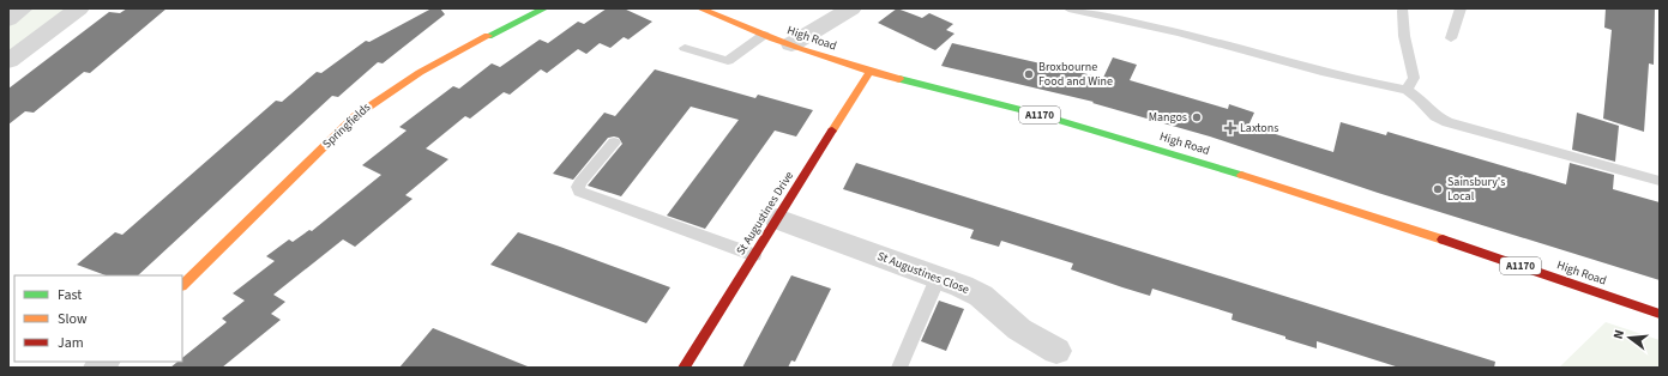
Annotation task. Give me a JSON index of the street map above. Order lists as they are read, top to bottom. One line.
{"streets":{"main road":["High Road","A1170","Springfields","St Augustines Drive"],"street":["St Augustines Close"]},"crossings":[["High Road","St Augustines Drive"],["St Augustines Drive","St Augustines Close"]],"places":{"other":["Broxbourne Food and Wine","Mangos","Sainsbury's Local"],"health":["Laxtons"]},"legend":["Fast","Slow","Jam"],"north":"left"}
